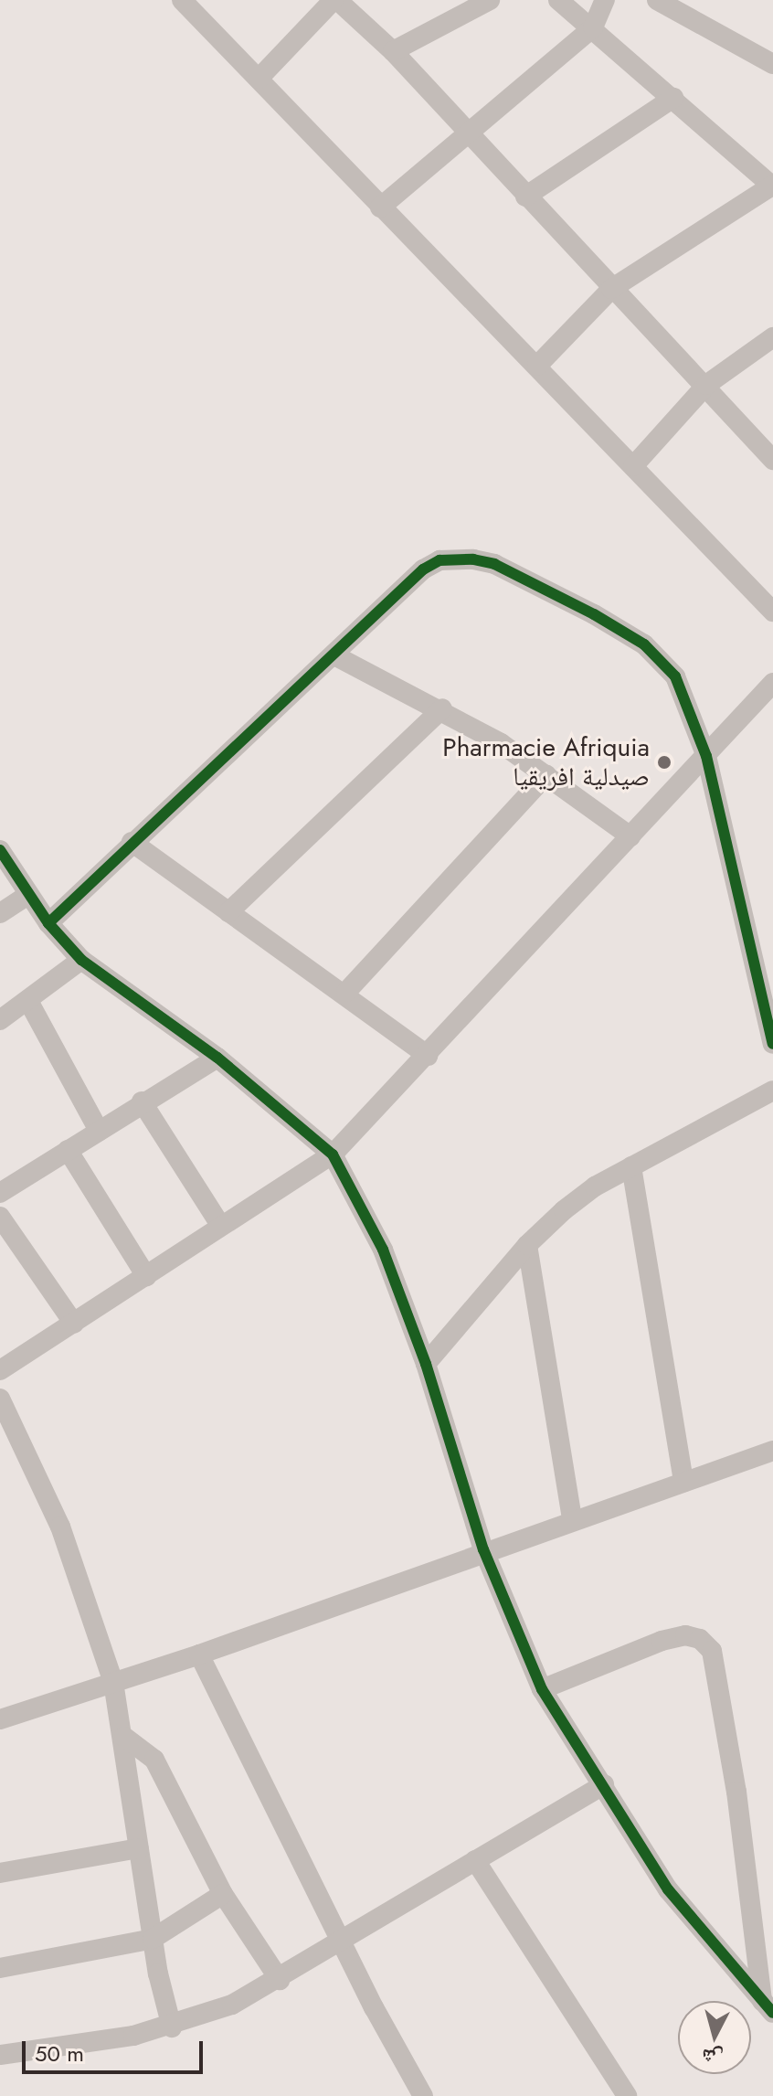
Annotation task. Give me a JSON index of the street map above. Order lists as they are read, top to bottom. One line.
{"places":["Pharmacie Afriquia صيدلية افريقيا"],"scale_bar":"50 m","north":"bottom"}
